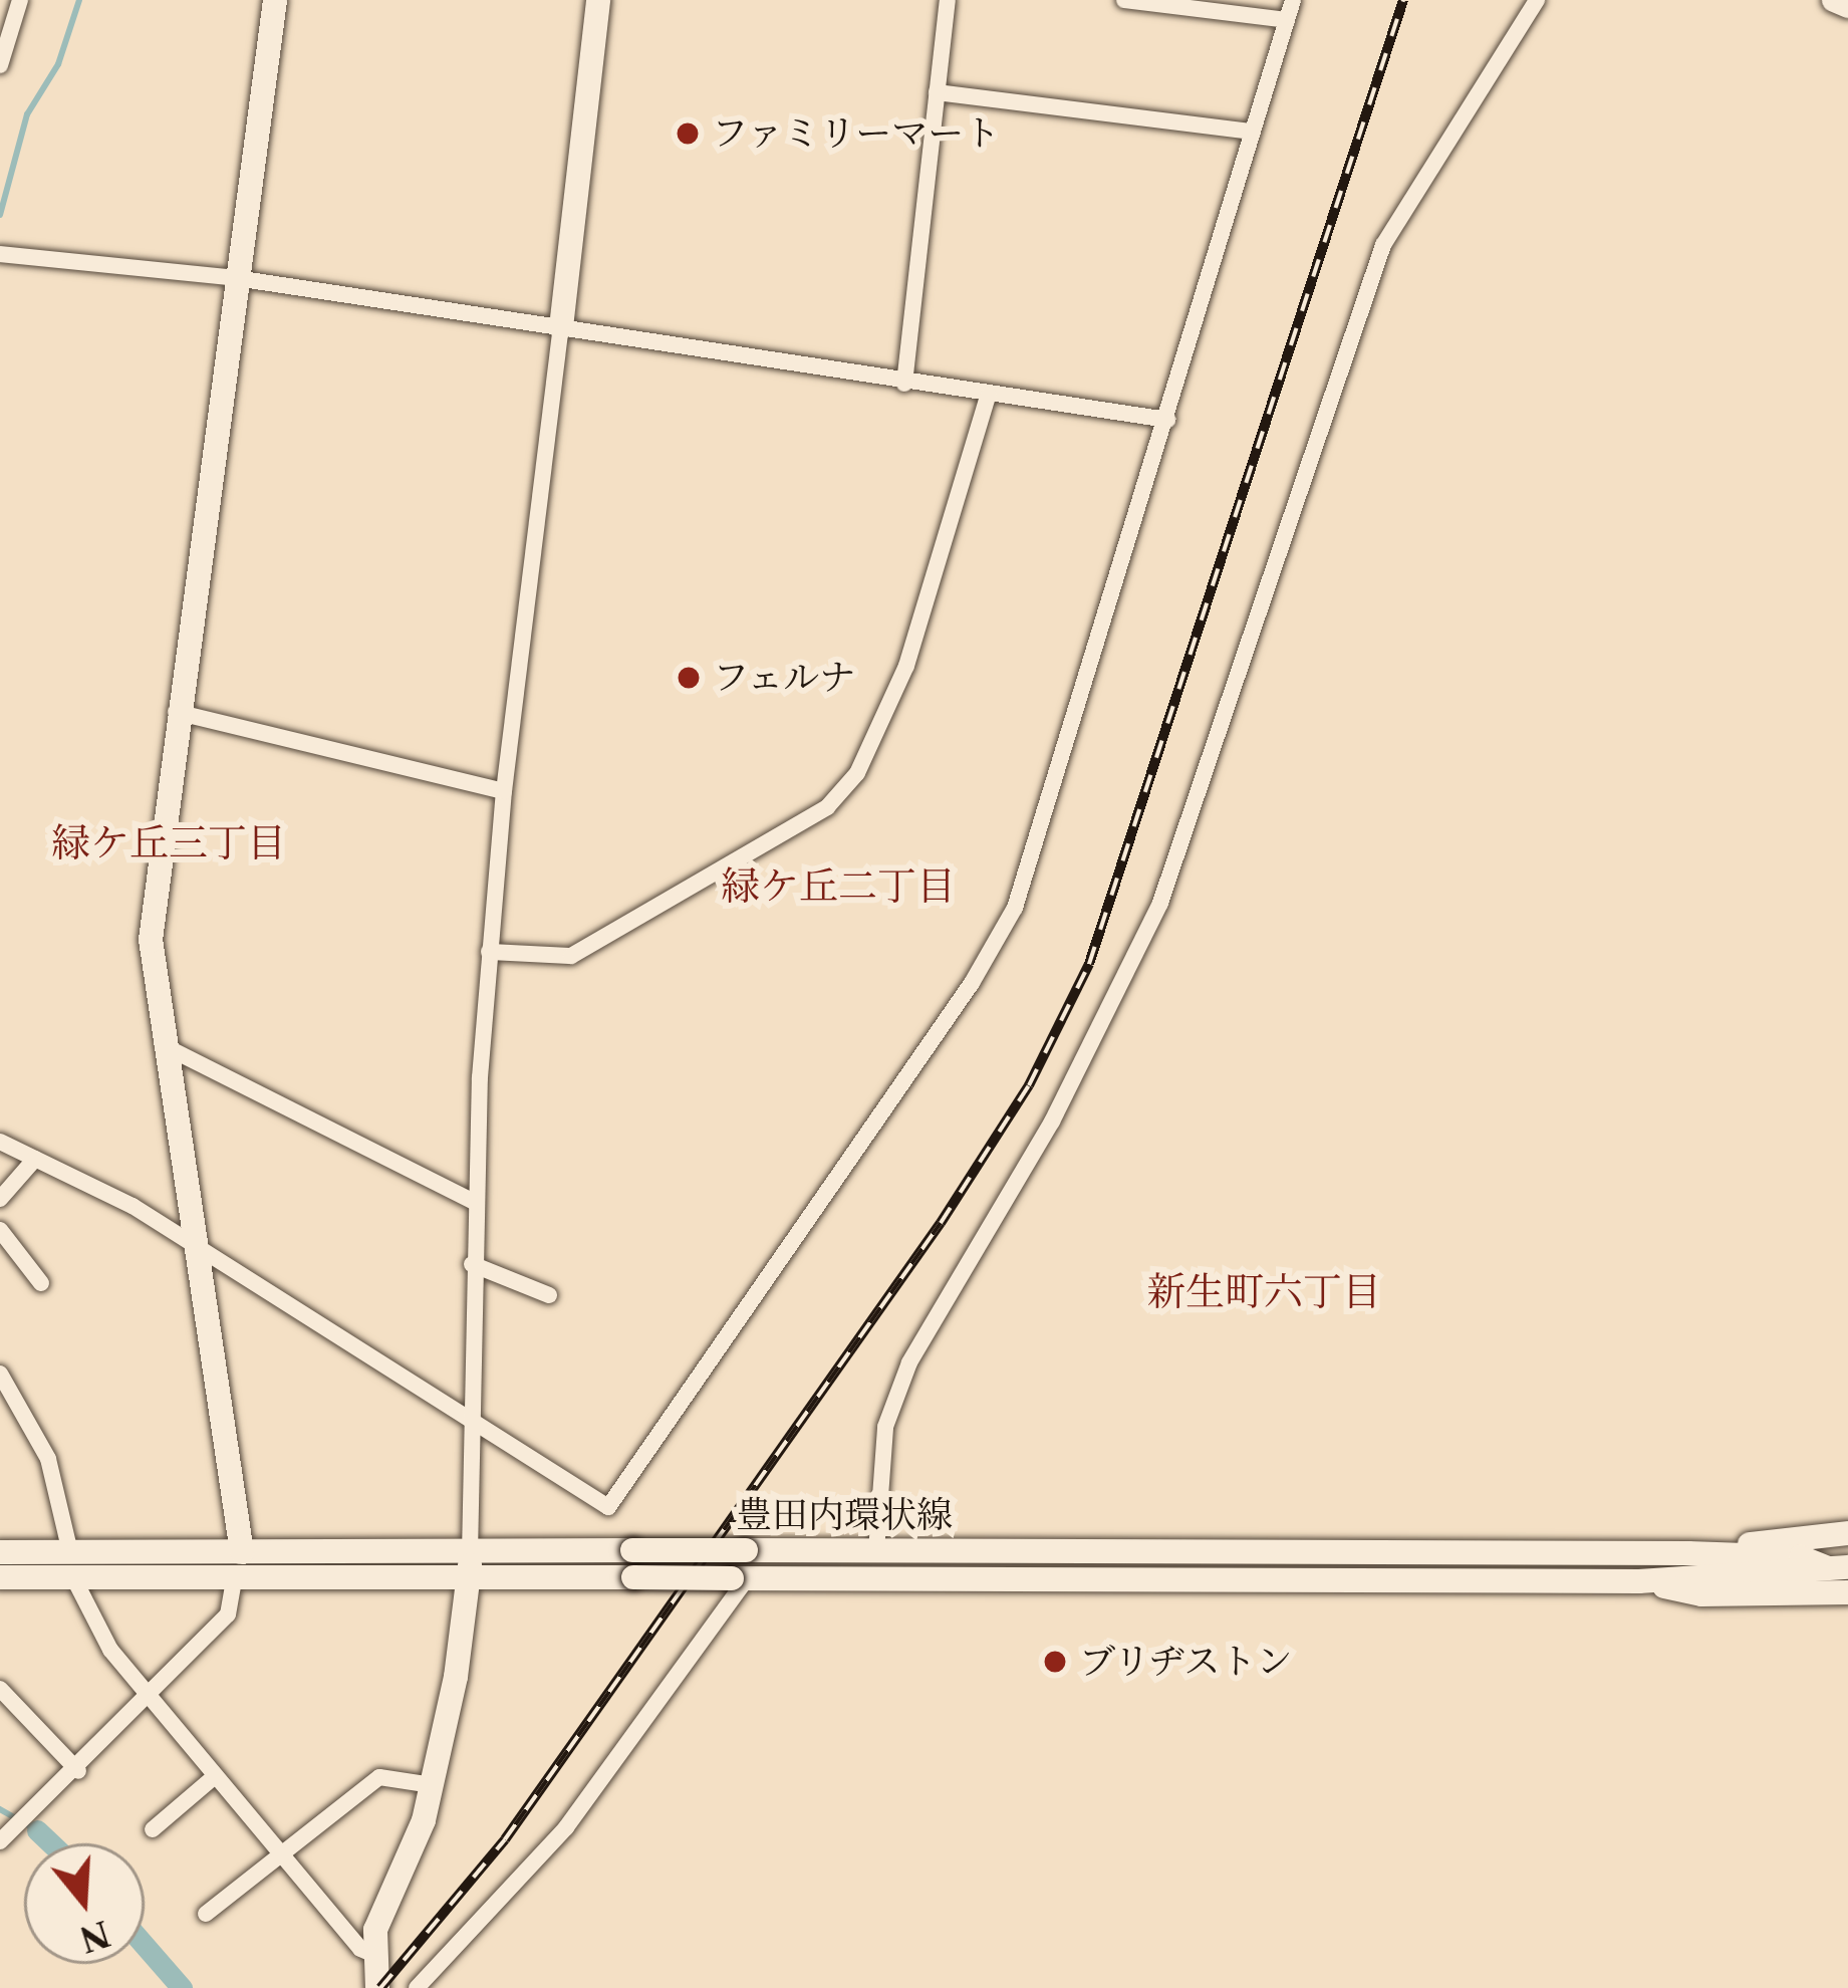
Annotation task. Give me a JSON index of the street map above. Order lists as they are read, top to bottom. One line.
{"streets":{"street":["豊田内環状線"]},"districts":["緑ケ丘三丁目","緑ケ丘二丁目","新生町六丁目"],"places":["ファミリーマート","フェルナ","ブリヂストン"],"north":"bottom"}
